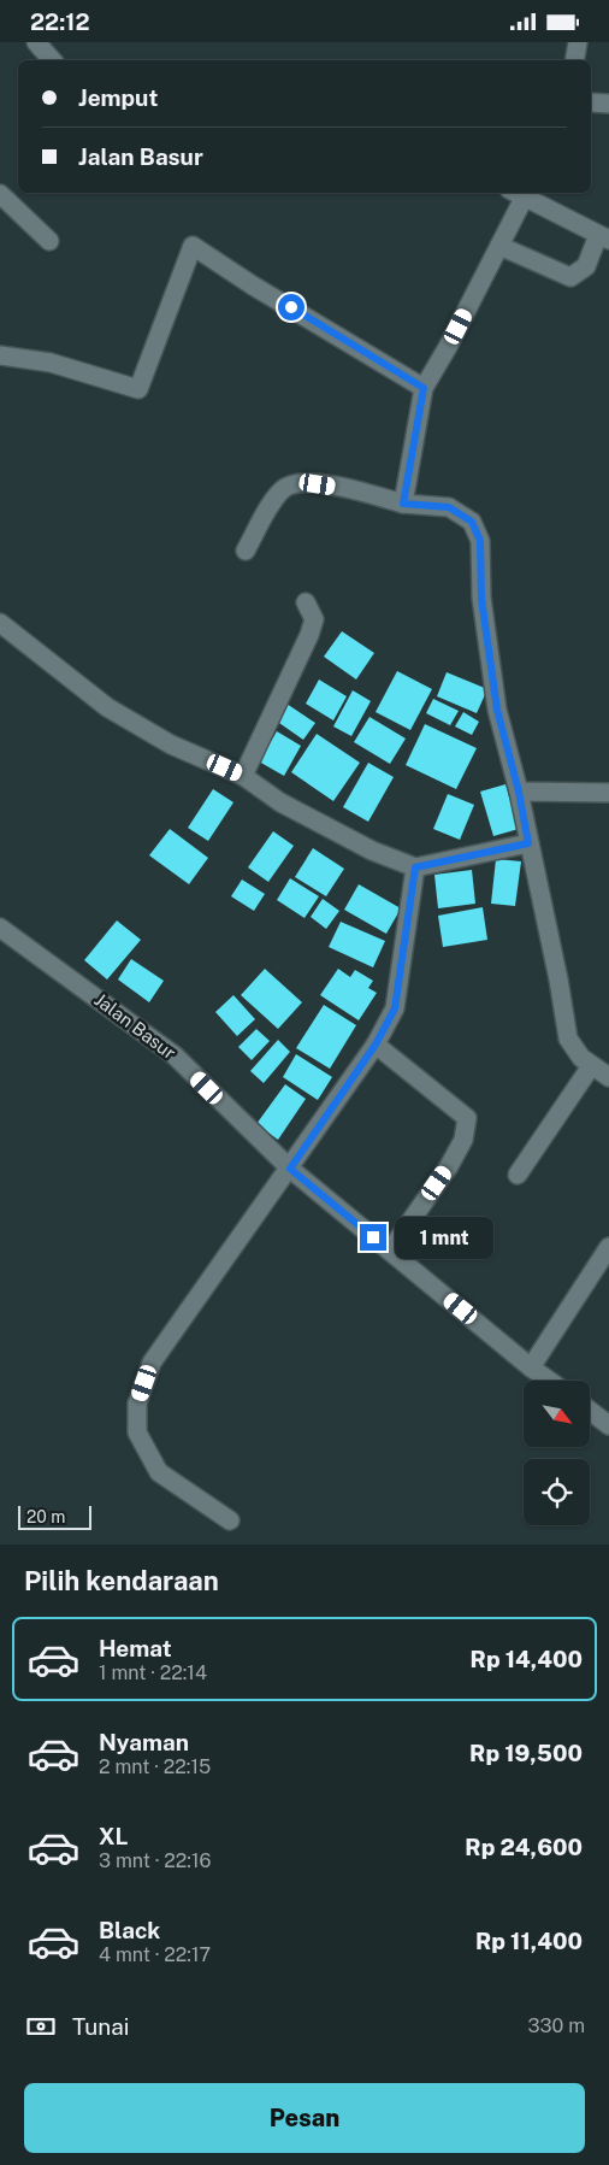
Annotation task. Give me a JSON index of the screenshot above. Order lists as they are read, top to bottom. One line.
{"streets":{"street":["Jalan Basur"]},"scale_bar":"20 m","north":"bottom right","page":{"status":"22:12","banner":["Jemput","Jalan Basur"],"bubble":"1 mnt","scale":"20 m","heading":"Pilih kendaraan","list":[{"name":"Hemat","note":"1 mnt · 22:14","value":"Rp 14,400"},{"name":"Nyaman","note":"2 mnt · 22:15","value":"Rp 19,500"},{"name":"XL","note":"3 mnt · 22:16","value":"Rp 24,600"},{"name":"Black","note":"4 mnt · 22:17","value":"Rp 11,400"}],"pay":["Tunai","330 m"],"buttons":"Pesan"}}
